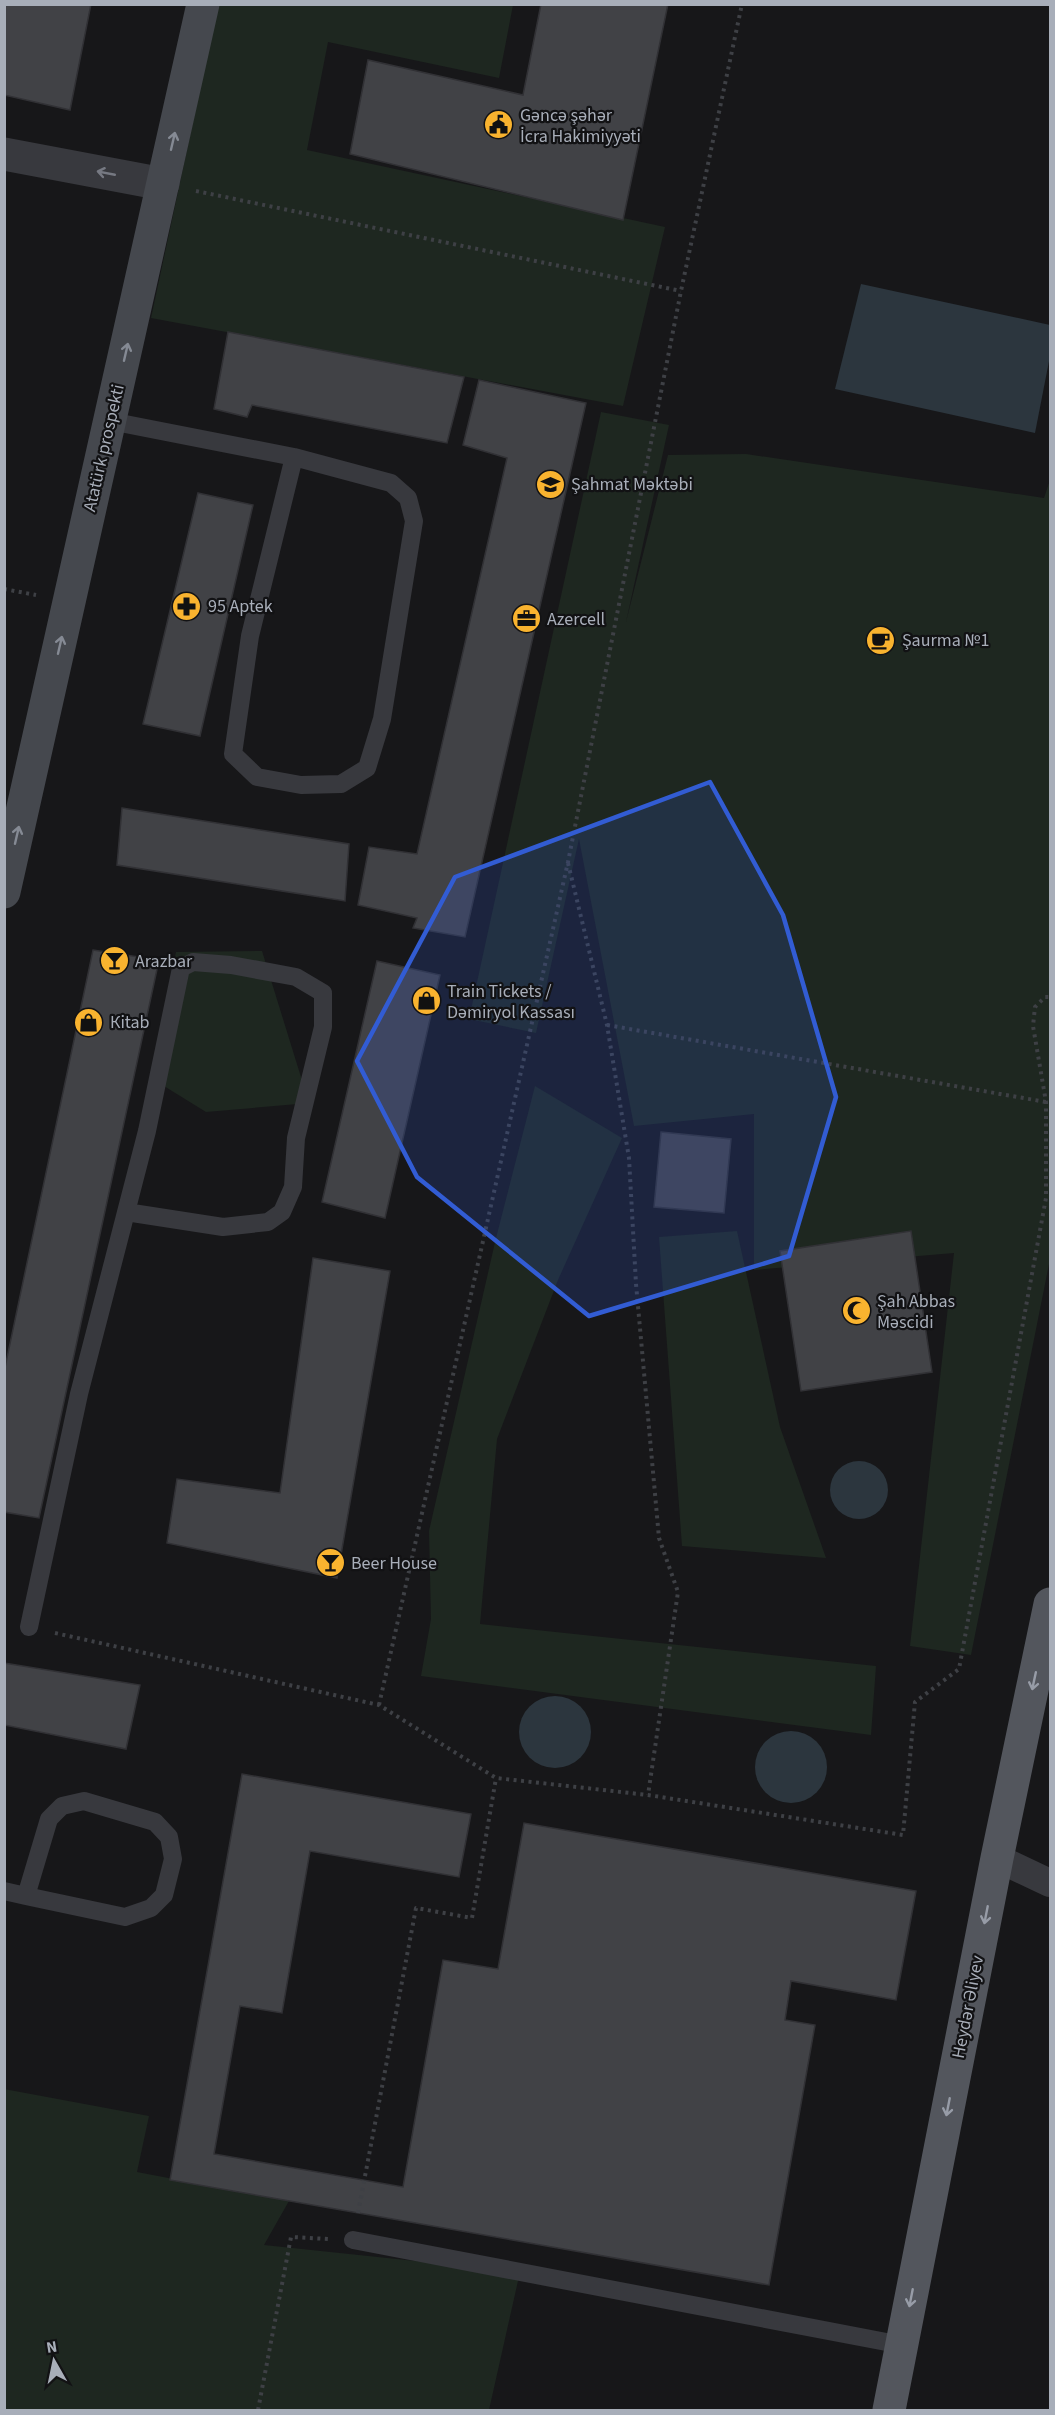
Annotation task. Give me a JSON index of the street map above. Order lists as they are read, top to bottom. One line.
{"streets":{"main road":["Atatürk prospekti","Heydər Əliyev"]},"one_way":["Atatürk prospekti","Heydər Əliyev"],"places":{"public building":["Gəncə şəhər İcra Hakimiyyəti"],"school or university":["Şahmat Məktəbi"],"pharmacy":["95 Aptek"],"office":["Azercell"],"cafe":["Şaurma №1"],"bar":["Arazbar","Beer House"],"shop":["Train Tickets / Dəmiryol Kassası","Кitab"],"mosque":["Şah Abbas Məscidi"]},"north":"top"}
